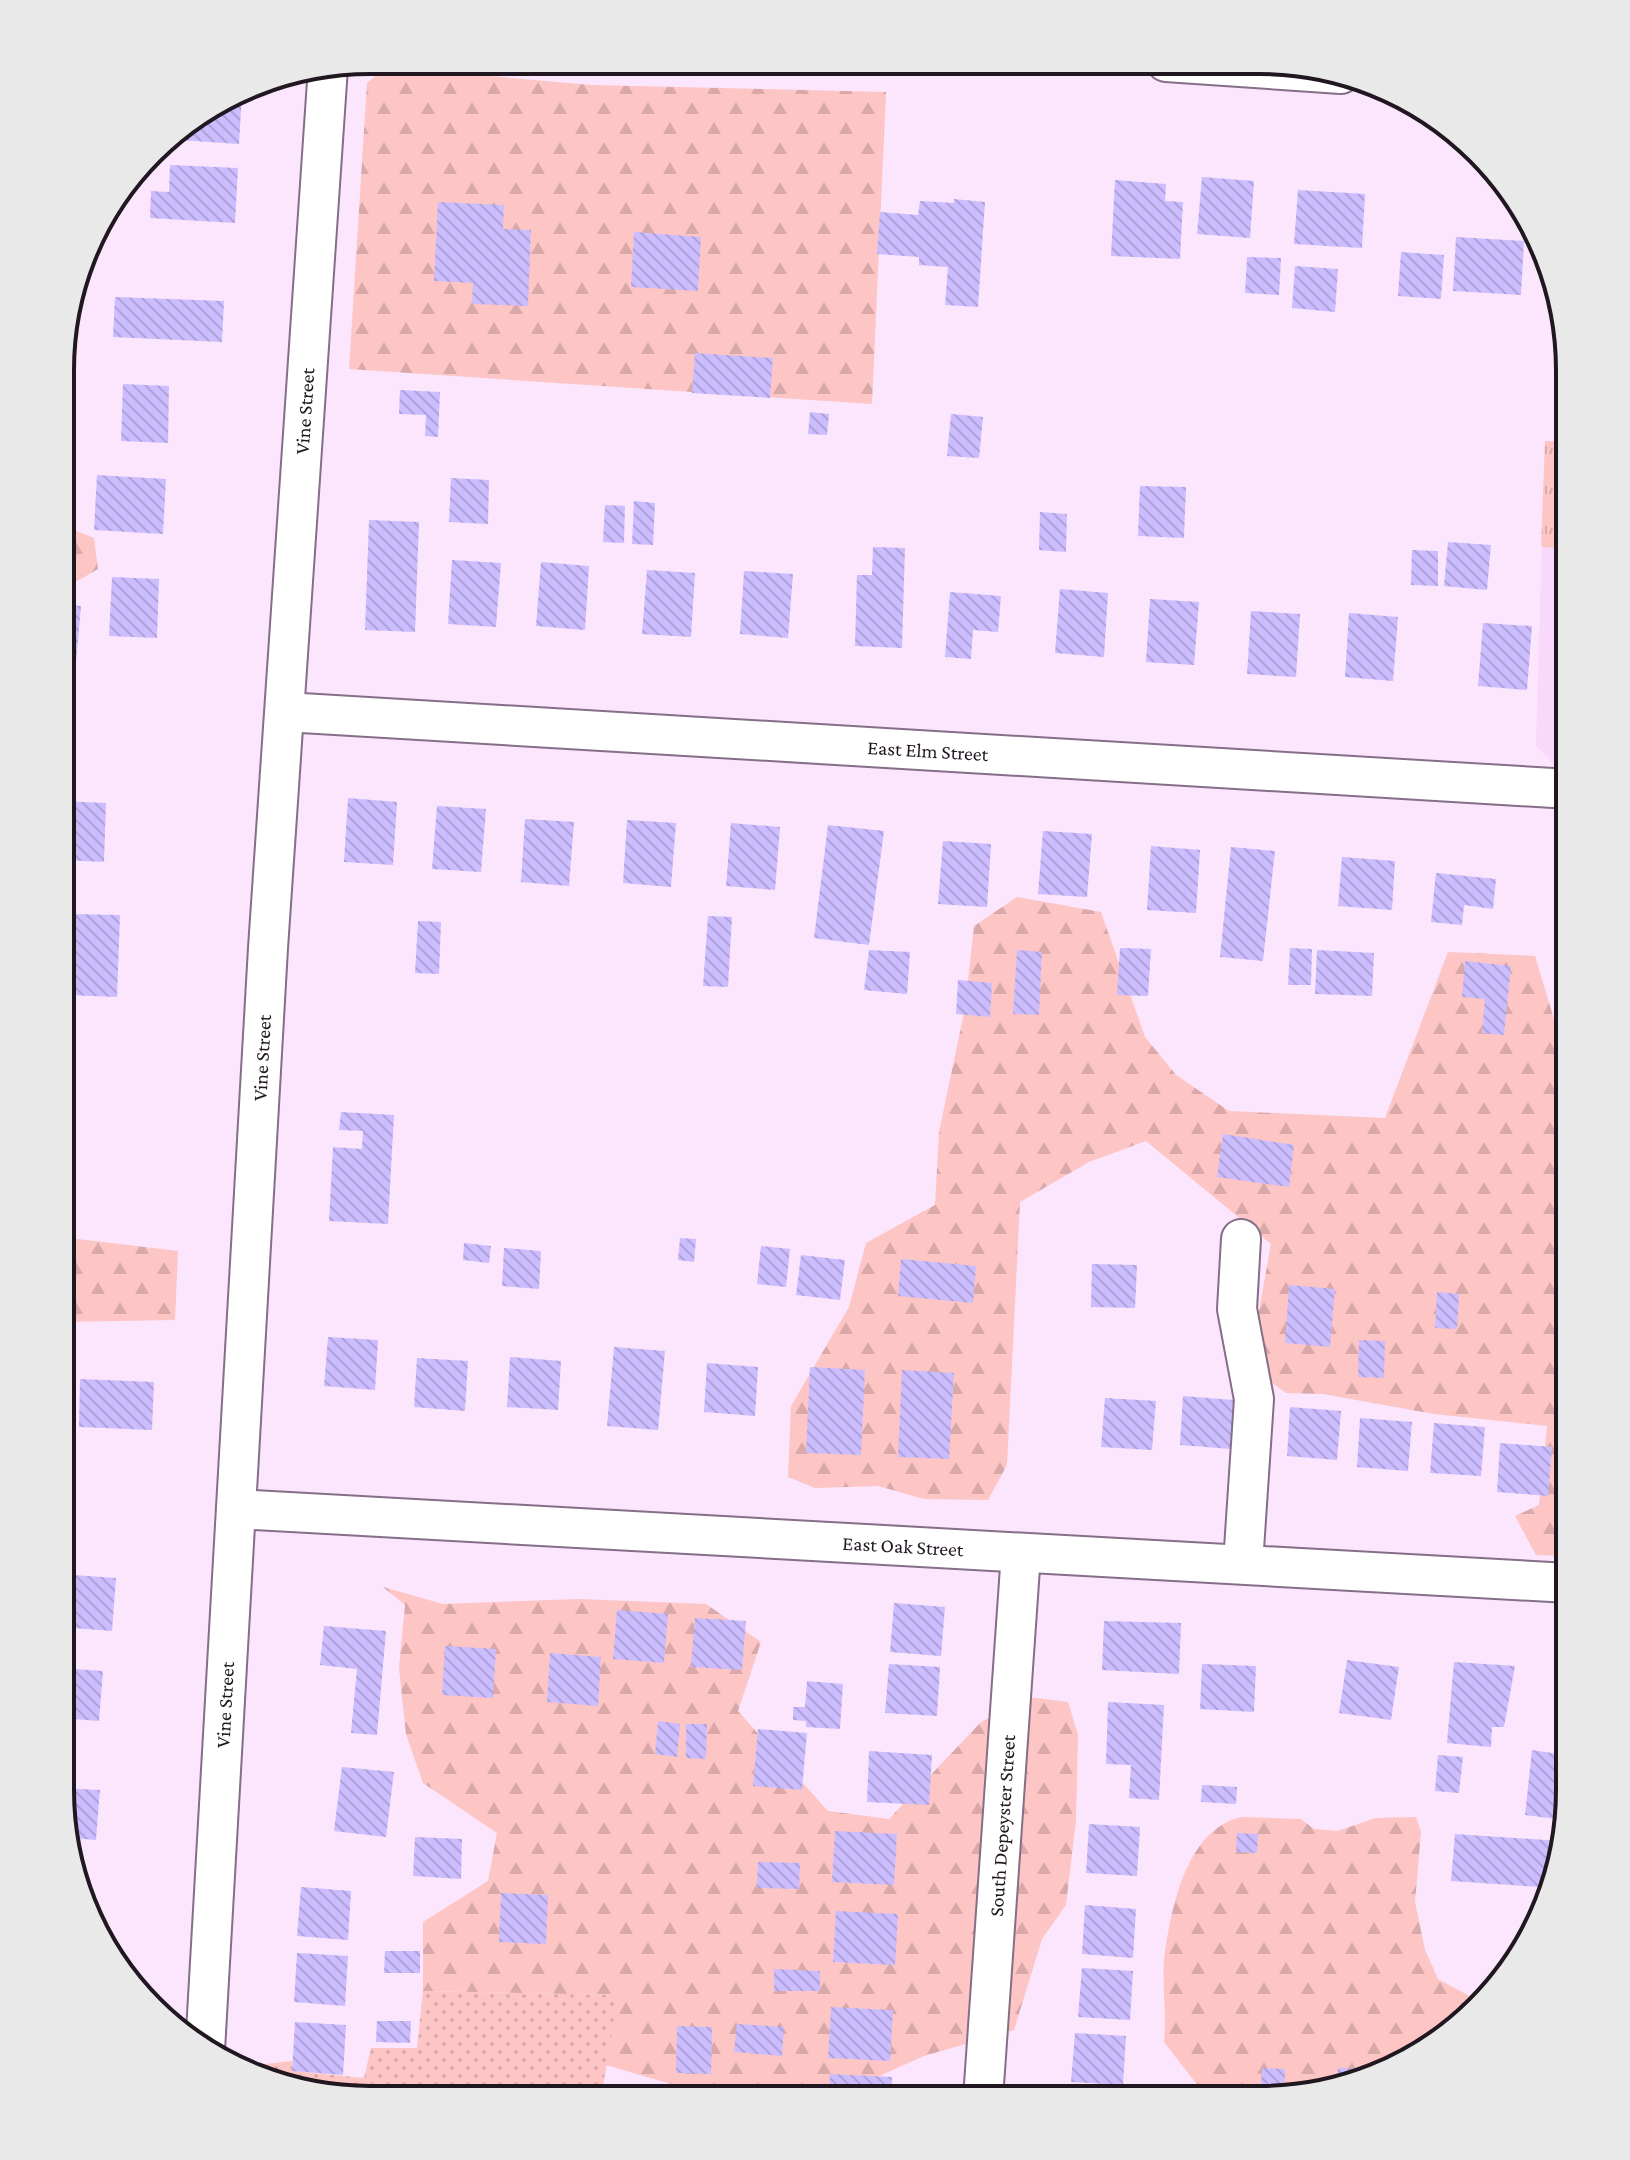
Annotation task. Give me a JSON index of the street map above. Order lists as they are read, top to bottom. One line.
{"streets":{"street":["Vine Street","East Elm Street","East Oak Street","South Depeyster Street"]},"crossings":[["Vine Street","East Elm Street"],["Vine Street","East Oak Street"],["East Oak Street","South Depeyster Street"]]}
